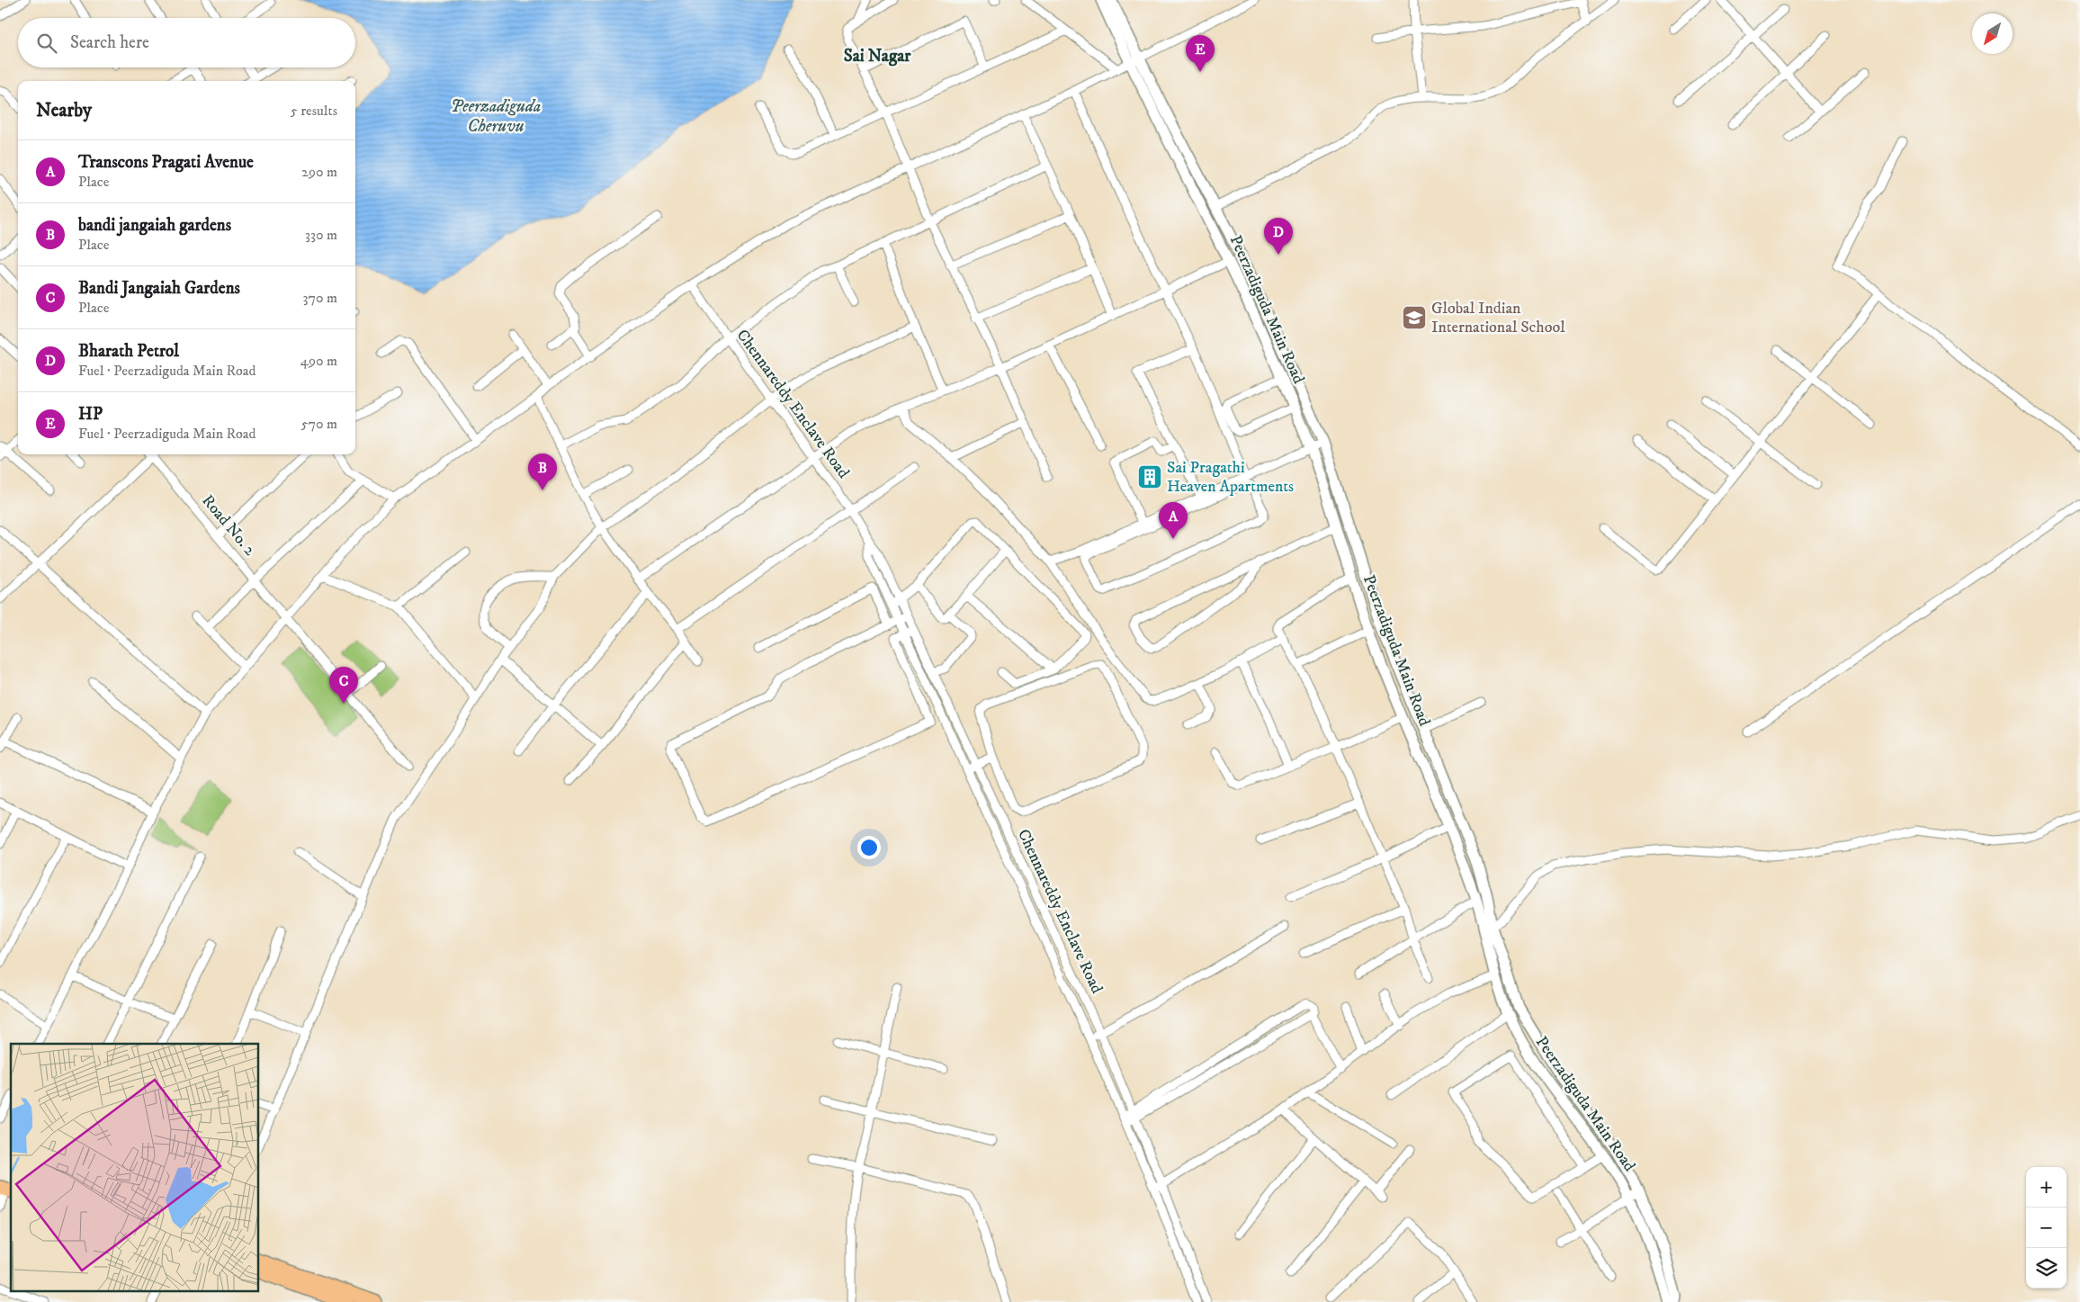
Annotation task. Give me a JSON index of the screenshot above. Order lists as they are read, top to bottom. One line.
{"streets":{"street":["Peerzadiguda Main Road","Chennareddy Enclave Road","Road No. 2"]},"districts":["Sai Nagar"],"water":["Peerzadiguda Cheruvu"],"places":{"school or university":["Global Indian International School"],"building":["Sai Pragathi Heaven Apartments"]},"north":"bottom left","page":{"search":"Search here","pins":["E","D","B","A","C"],"heading":["Nearby","5 results"],"list":[{"mark":"A","name":"Transcons Pragati Avenue","note":"Place","value":"290 m"},{"mark":"B","name":"bandi jangaiah gardens","note":"Place","value":"330 m"},{"mark":"C","name":"Bandi Jangaiah Gardens","note":"Place","value":"370 m"},{"mark":"D","name":"Bharath Petrol","note":"Fuel · Peerzadiguda Main Road","value":"490 m"},{"mark":"E","name":"HP","note":"Fuel · Peerzadiguda Main Road","value":"570 m"}],"map_buttons":["+","−"]}}
